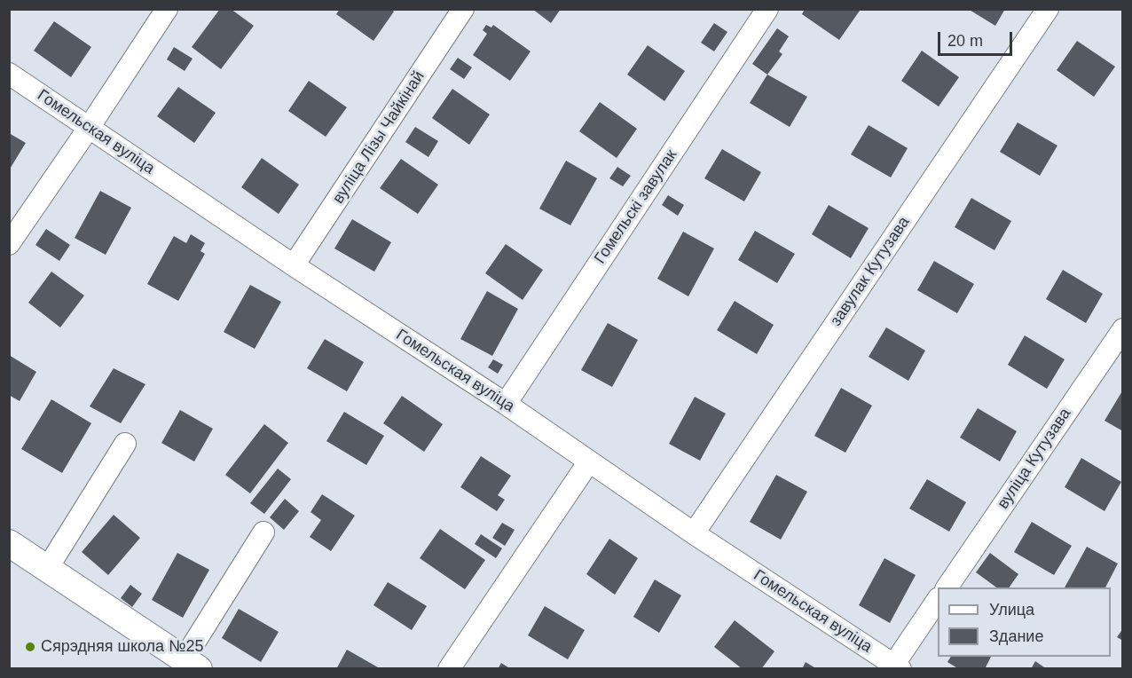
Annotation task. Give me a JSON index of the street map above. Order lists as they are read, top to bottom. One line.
{"streets":{"street":["Гомельская вуліца","вуліца Лізы Чайкінай","Гомельскі завулак","завулак Кутузава","вуліца Кутузава"]},"crossings":[["Гомельская вуліца","вуліца Лізы Чайкінай"],["Гомельская вуліца","Гомельскі завулак"],["Гомельская вуліца","завулак Кутузава"]],"places":["Сярэдняя школа №25"],"legend":["Улица","Здание"],"scale_bar":"20 m"}
